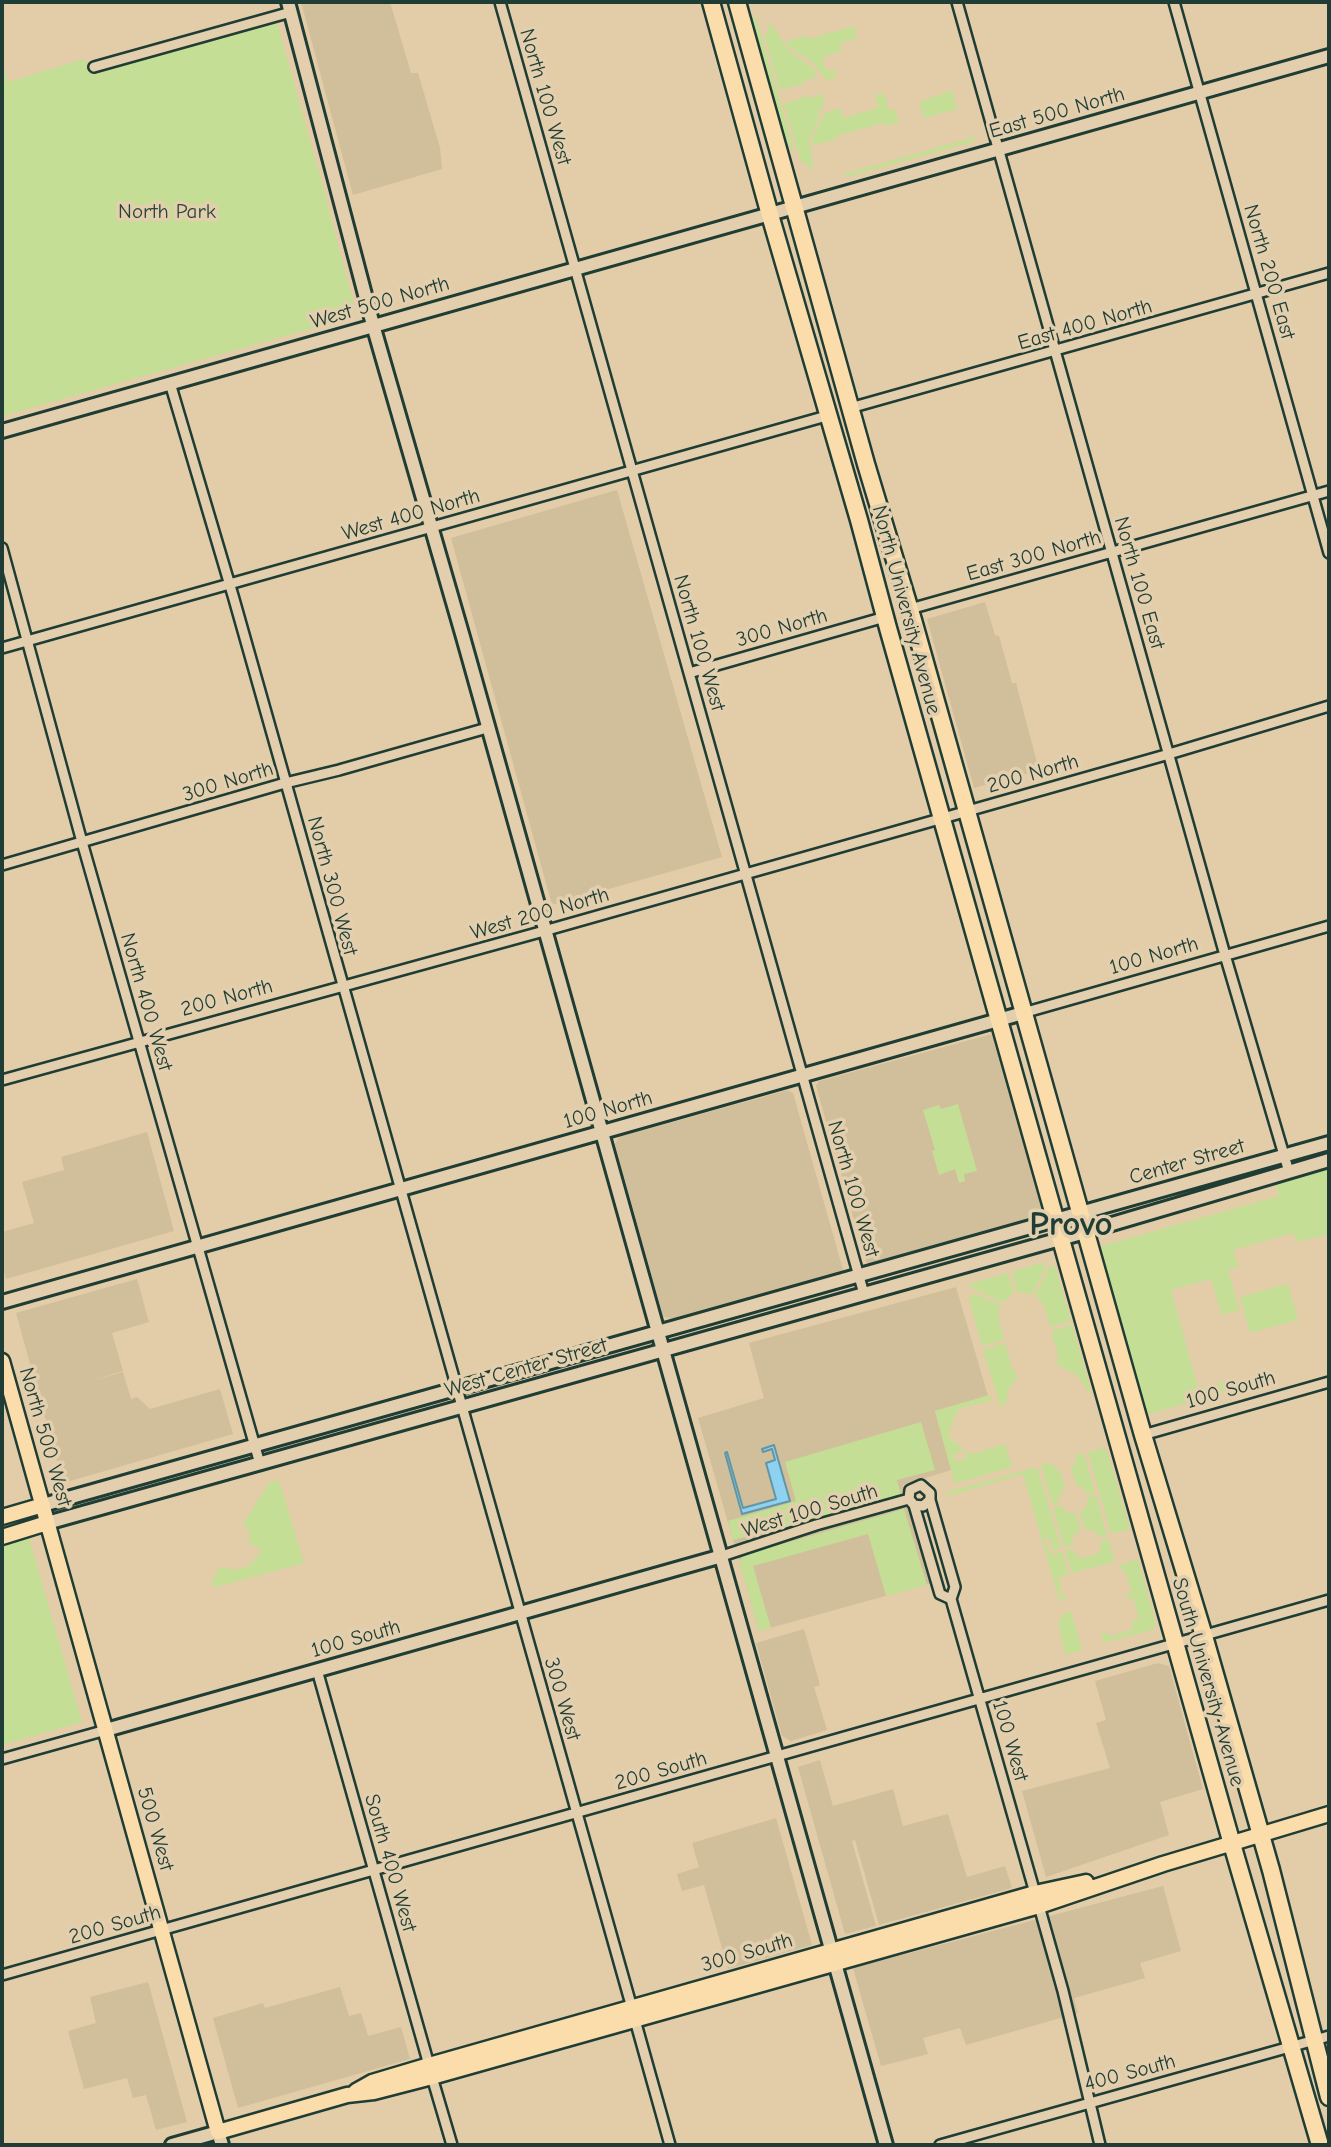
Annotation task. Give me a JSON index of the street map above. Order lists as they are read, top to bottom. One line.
{"streets":{"highway":["North University Avenue","South University Avenue"],"main road":["East 500 North","West 500 North","100 North","Center Street","West Center Street","100 South","North 500 West","500 West","300 South"],"street":["North 100 West","North 200 East","East 400 North","West 400 North","East 300 North","North 100 East","300 North","200 North","North 300 West","West 200 North","North 400 West","West 100 South","300 West","100 West","200 South","South 400 West","400 South"]},"crossings":[["North 100 West","West 500 North"],["North 100 West","West 400 North"],["North 100 West","300 North"],["North 100 West","200 North"],["North 100 West","West 200 North"],["North 100 West","100 North"],["North 100 West","West Center Street"],["East 500 North","North 200 East"],["East 500 North","West 500 North"],["East 500 North","North 100 East"],["East 500 North","North University Avenue"],["North 200 East","East 400 North"],["North 200 East","East 300 North"],["West 500 North","North University Avenue"],["West 500 North","North 300 West"],["East 400 North","North 100 East"],["East 400 North","North University Avenue"],["West 400 North","North University Avenue"],["West 400 North","North 300 West"],["West 400 North","North 400 West"],["East 300 North","North 100 East"],["East 300 North","North University Avenue"],["North 100 East","200 North"],["North 100 East","100 North"],["North 100 East","Center Street"],["North University Avenue","300 North"],["North University Avenue","200 North"],["North University Avenue","100 North"],["North University Avenue","Center Street"],["North University Avenue","West Center Street"],["North University Avenue","South University Avenue"],["300 North","North 300 West"],["300 North","North 400 West"],["200 North","North 300 West"],["200 North","West 200 North"],["200 North","North 400 West"],["North 300 West","West 200 North"],["North 300 West","100 North"],["North 300 West","West Center Street"],["North 300 West","300 West"],["100 North","North 400 West"],["North 400 West","West Center Street"],["Center Street","West Center Street"],["Center Street","South University Avenue"],["West Center Street","North 500 West"],["West Center Street","South University Avenue"],["West Center Street","300 West"],["West Center Street","500 West"],["100 South","West 100 South"],["100 South","South University Avenue"],["100 South","300 West"],["100 South","500 West"],["100 South","South 400 West"],["North 500 West","500 West"],["South University Avenue","200 South"],["South University Avenue","300 South"],["South University Avenue","400 South"],["300 West","200 South"],["300 West","300 South"],["100 West","200 South"],["100 West","300 South"],["100 West","400 South"],["200 South","500 West"],["200 South","South 400 West"],["500 West","300 South"],["South 400 West","300 South"]],"districts":["Provo"],"parks":["North Park"]}
